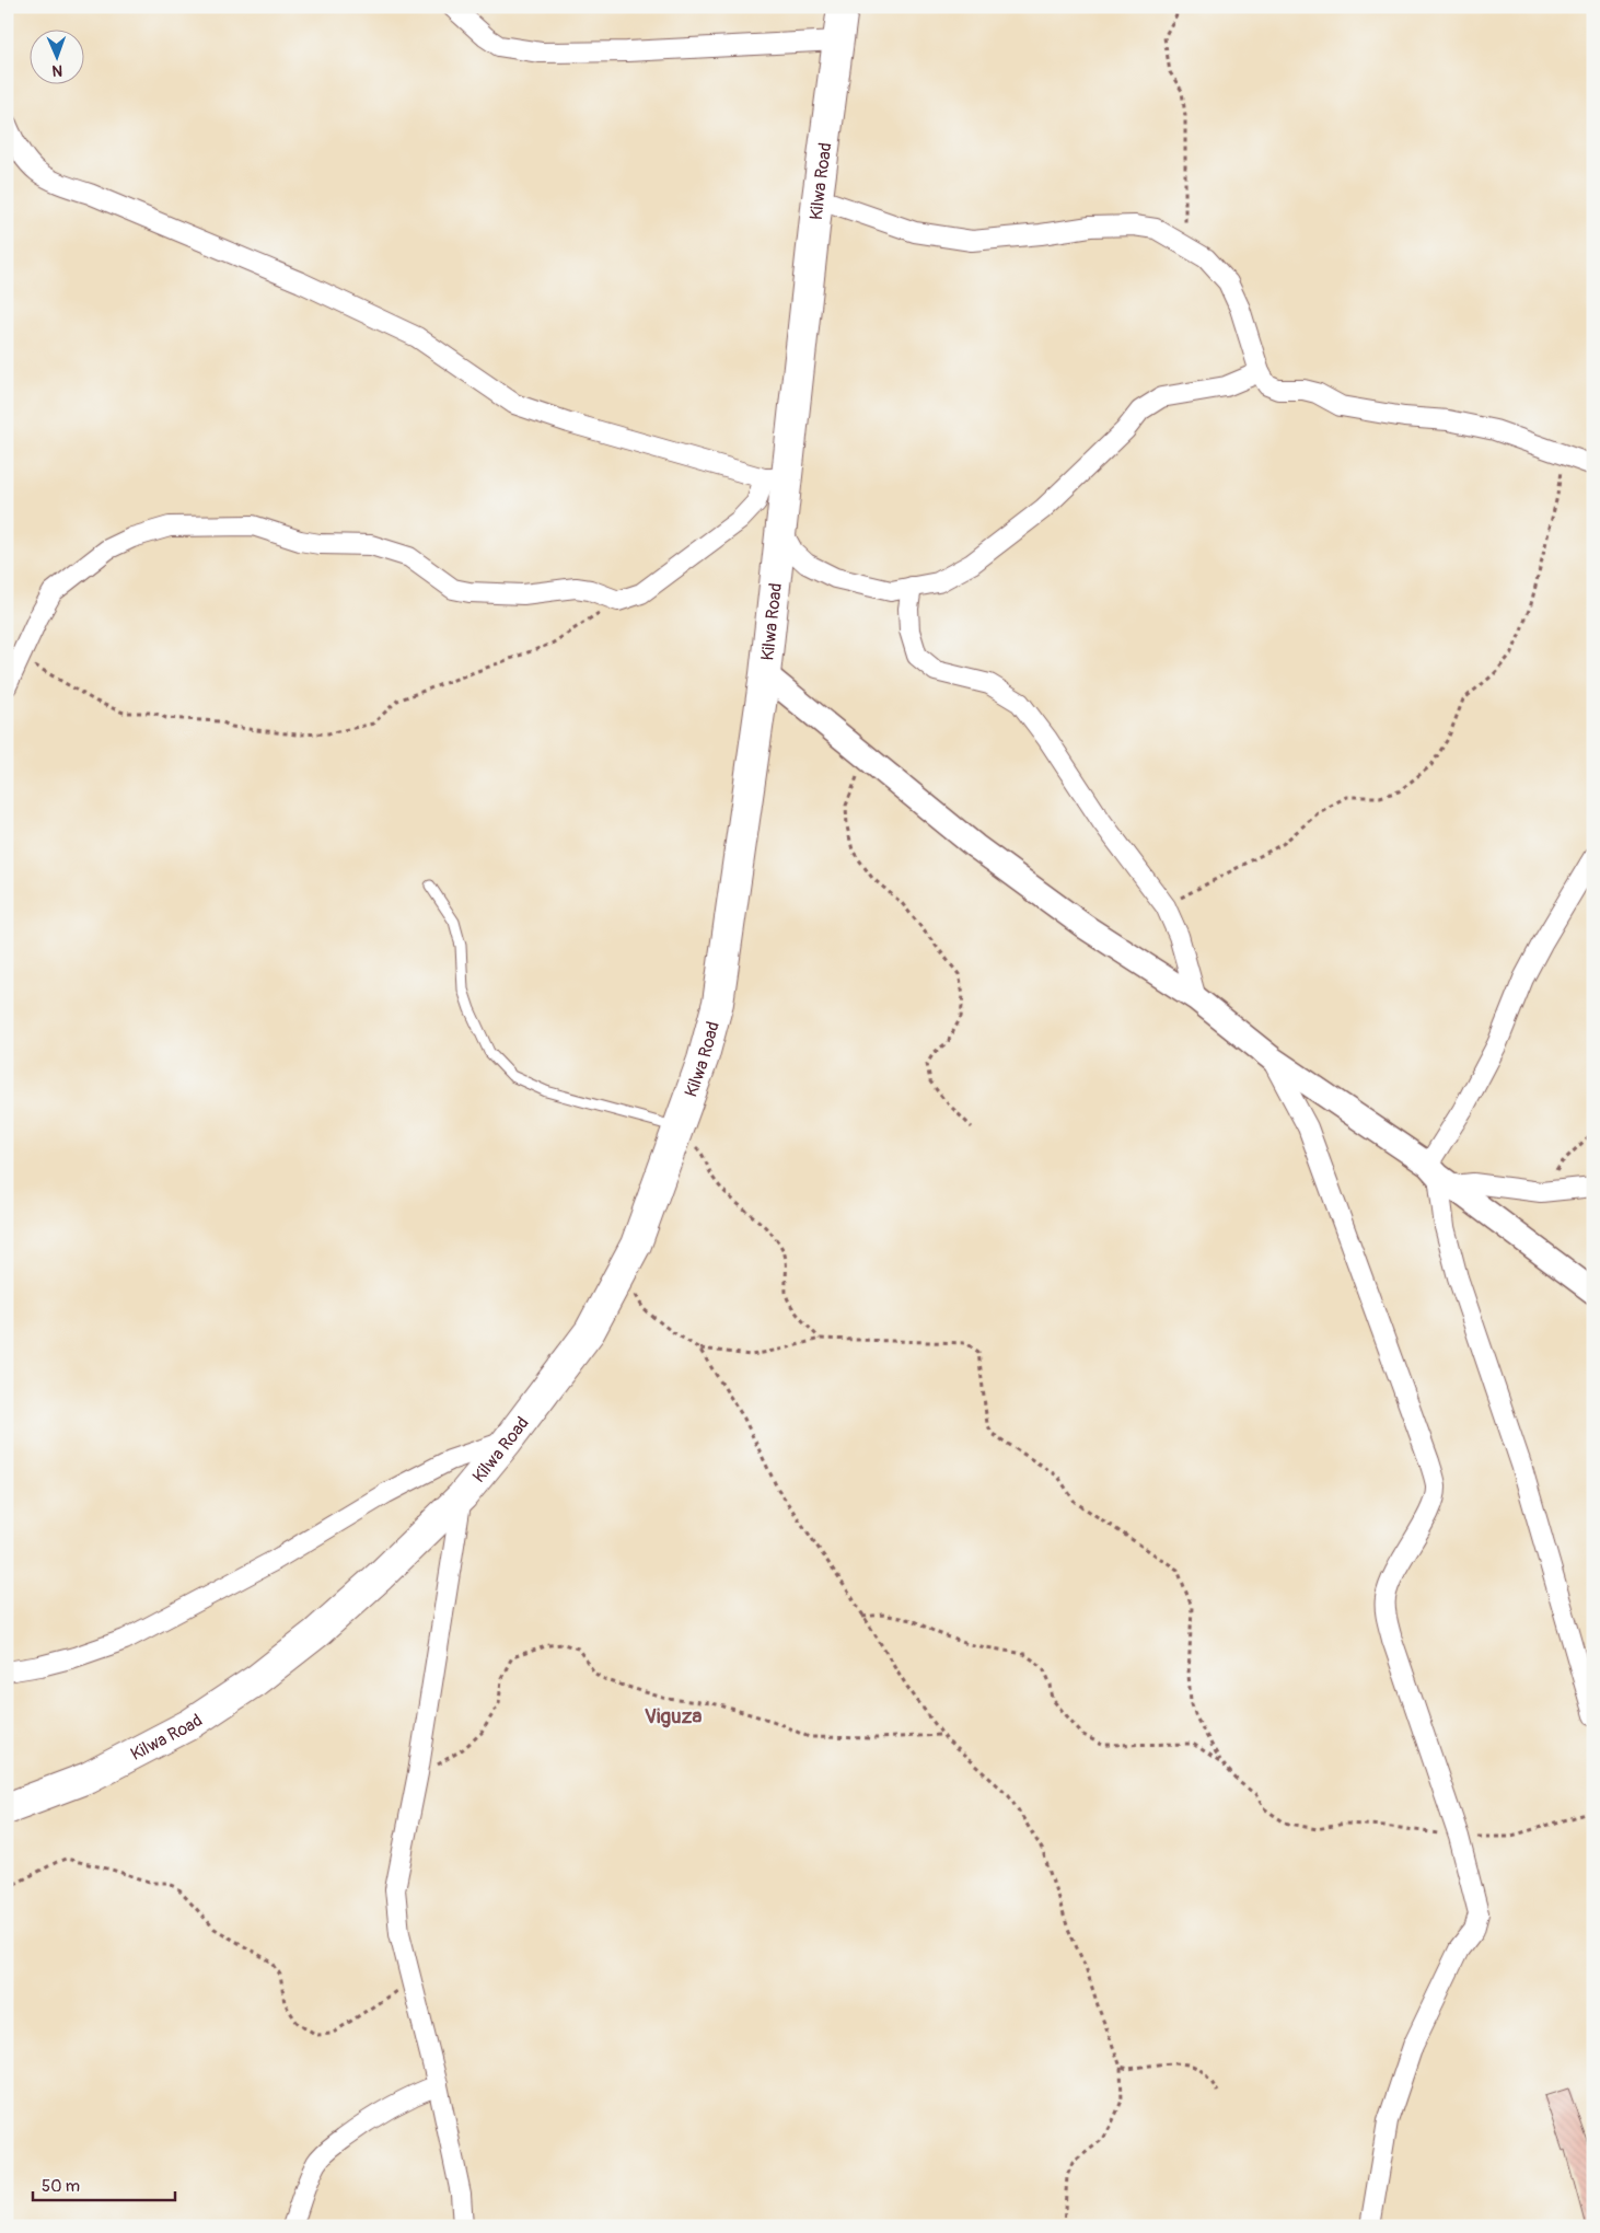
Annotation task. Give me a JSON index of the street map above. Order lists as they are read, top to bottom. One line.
{"streets":{"highway":["Kilwa Road"]},"districts":["Viguza"],"scale_bar":"50 m","north":"bottom"}
